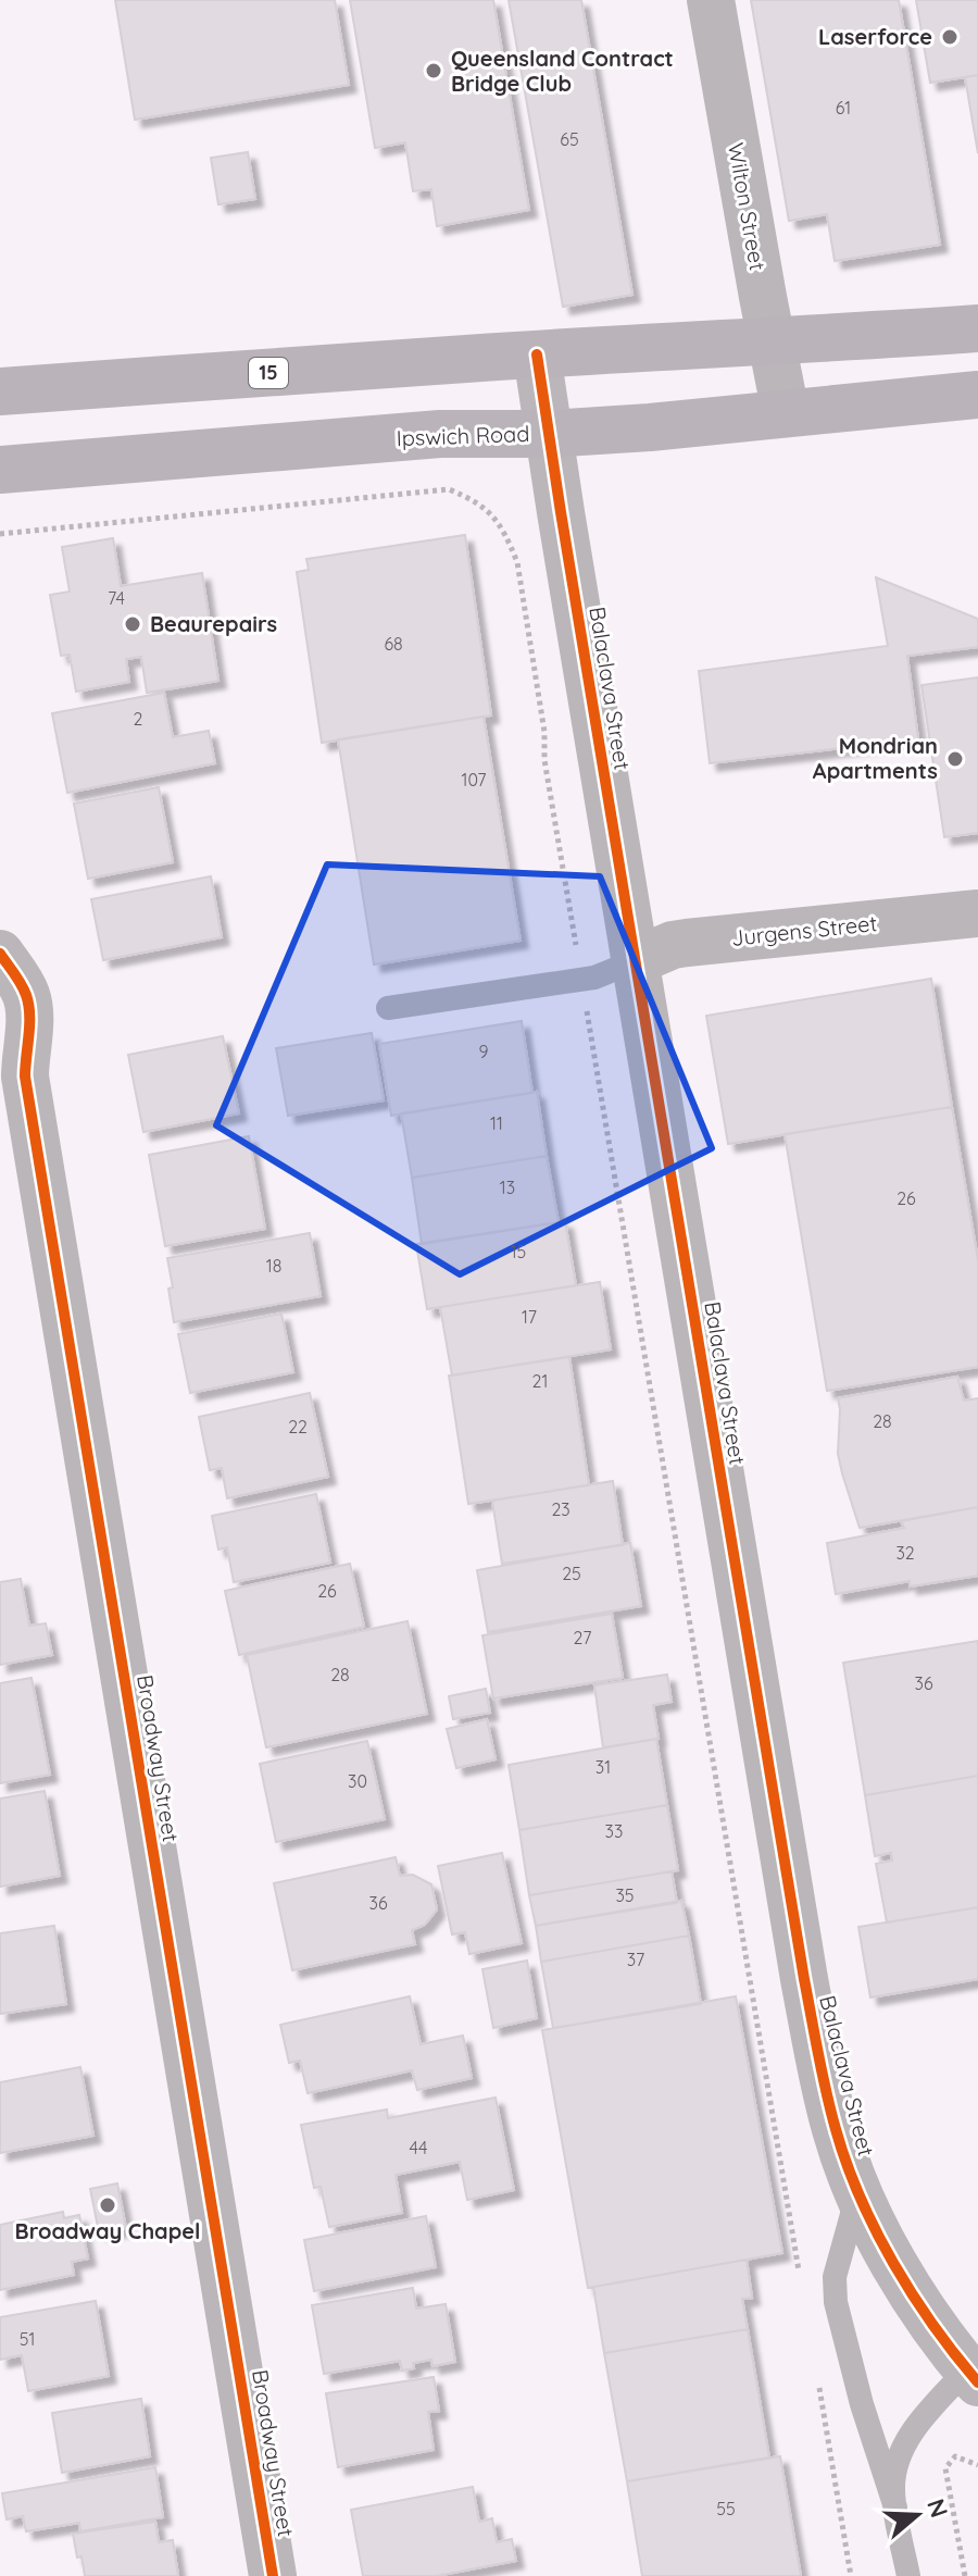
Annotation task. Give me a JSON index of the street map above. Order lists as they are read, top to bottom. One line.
{"streets":{"highway":["15","Ipswich Road"],"street":["Wilton Street","Balaclava Street","Jurgens Street","Broadway Street"]},"crossings":[["Wilton Street","15"],["Wilton Street","Ipswich Road"],["15","Balaclava Street"],["Ipswich Road","Balaclava Street"],["Balaclava Street","Jurgens Street"]],"places":["Laserforce","Queensland Contract Bridge Club","Beaurepairs","Mondrian Apartments","Broadway Chapel"],"house_numbers":["61","65","74","68","2","107","9","11","13","26","15","18","17","21","28","22","23","32","25","26","27","28","36","31","30","33","35","36","37","44","51","55"],"north":"right"}
